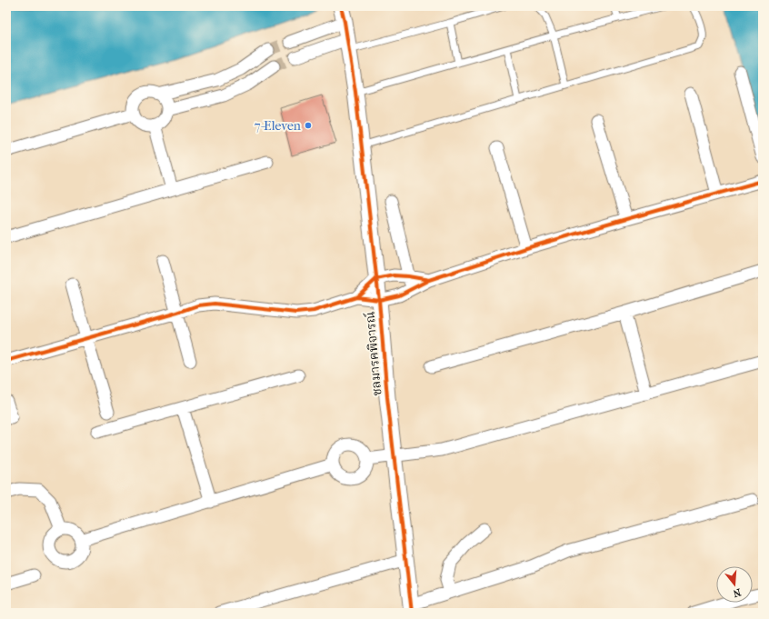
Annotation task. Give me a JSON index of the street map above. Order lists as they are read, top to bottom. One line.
{"streets":{"street":["ชลมารคพิจารณ์"]},"places":["7-Eleven"],"north":"bottom"}
